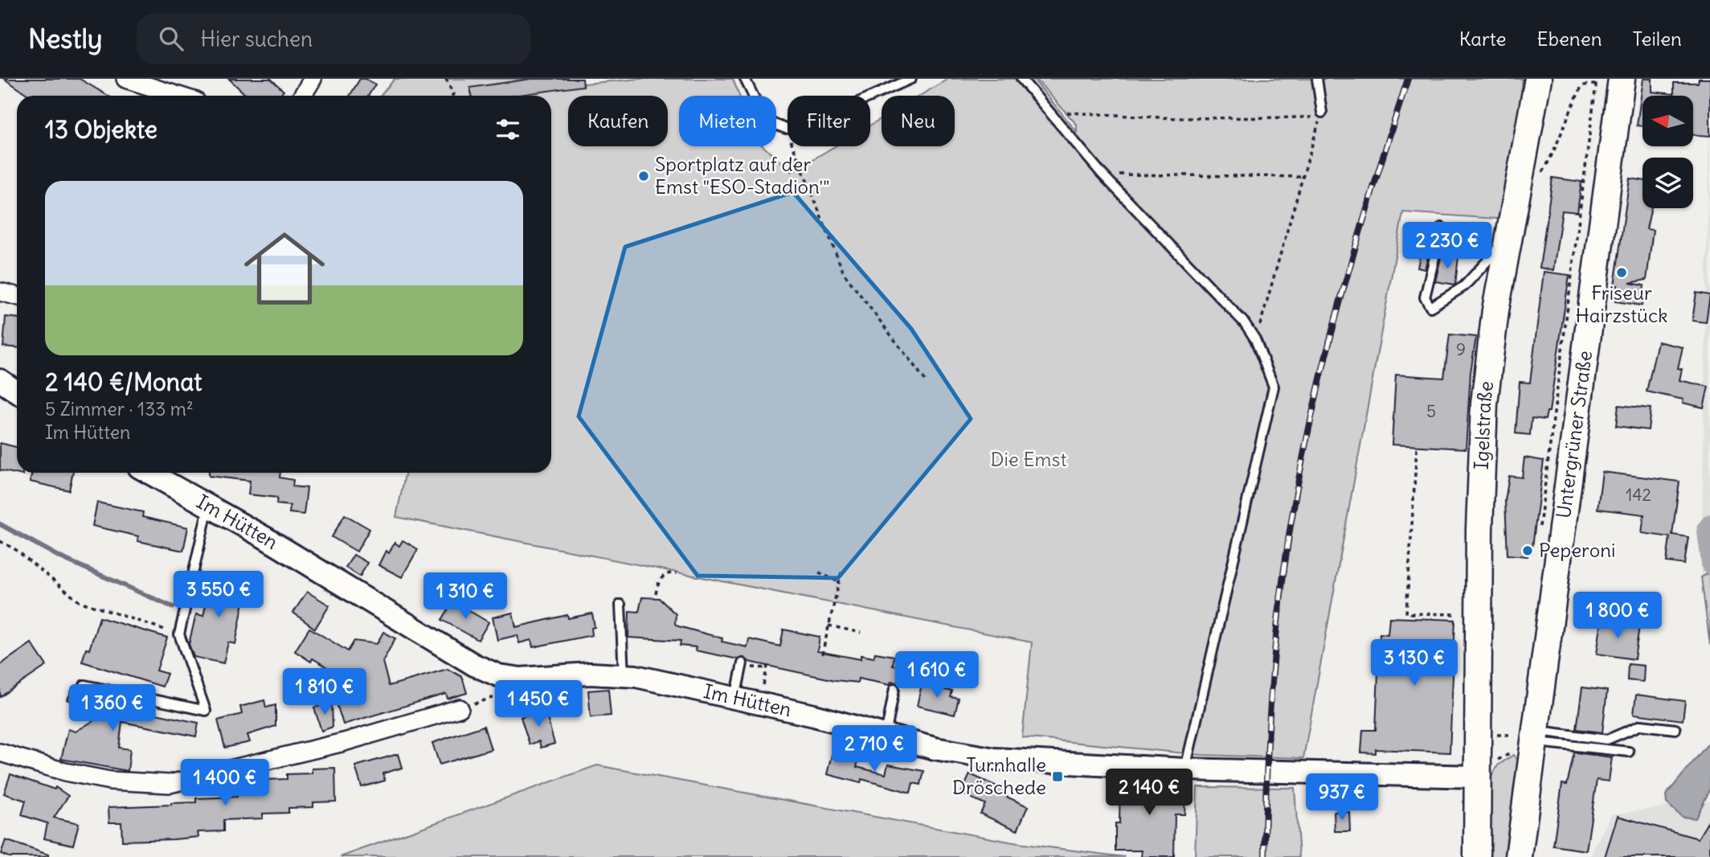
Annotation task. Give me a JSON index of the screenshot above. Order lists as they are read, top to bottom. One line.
{"streets":{"main road":["Igelstraße","Untergrüner Straße"],"street":["Im Hütten"]},"crossings":[["Igelstraße","Im Hütten"]],"parks":["Die Emst"],"places":{"other":["Sportplatz auf der Emst \"ESO-Stadion'\"","Friseur Hairzstück","Peperoni"],"transit":["Turnhalle Dröschede"]},"house_numbers":["9","5","142"],"north":"left","page":{"header":"Nestly","search":"Hier suchen","nav":["Karte","Ebenen","Teilen"],"chip":["Kaufen","Mieten","Filter","Neu"],"heading":"13 Objekte","list":[{"name":"2 140 €/Monat","note":"5 Zimmer · 133 m² · Im Hütten"}],"price":["2 230 €","3 550 €","1 310 €","1 800 €","3 130 €","1 610 €","1 810 €","1 450 €","1 360 €","2 710 €","1 400 €","2 140 €","937 €"]}}
